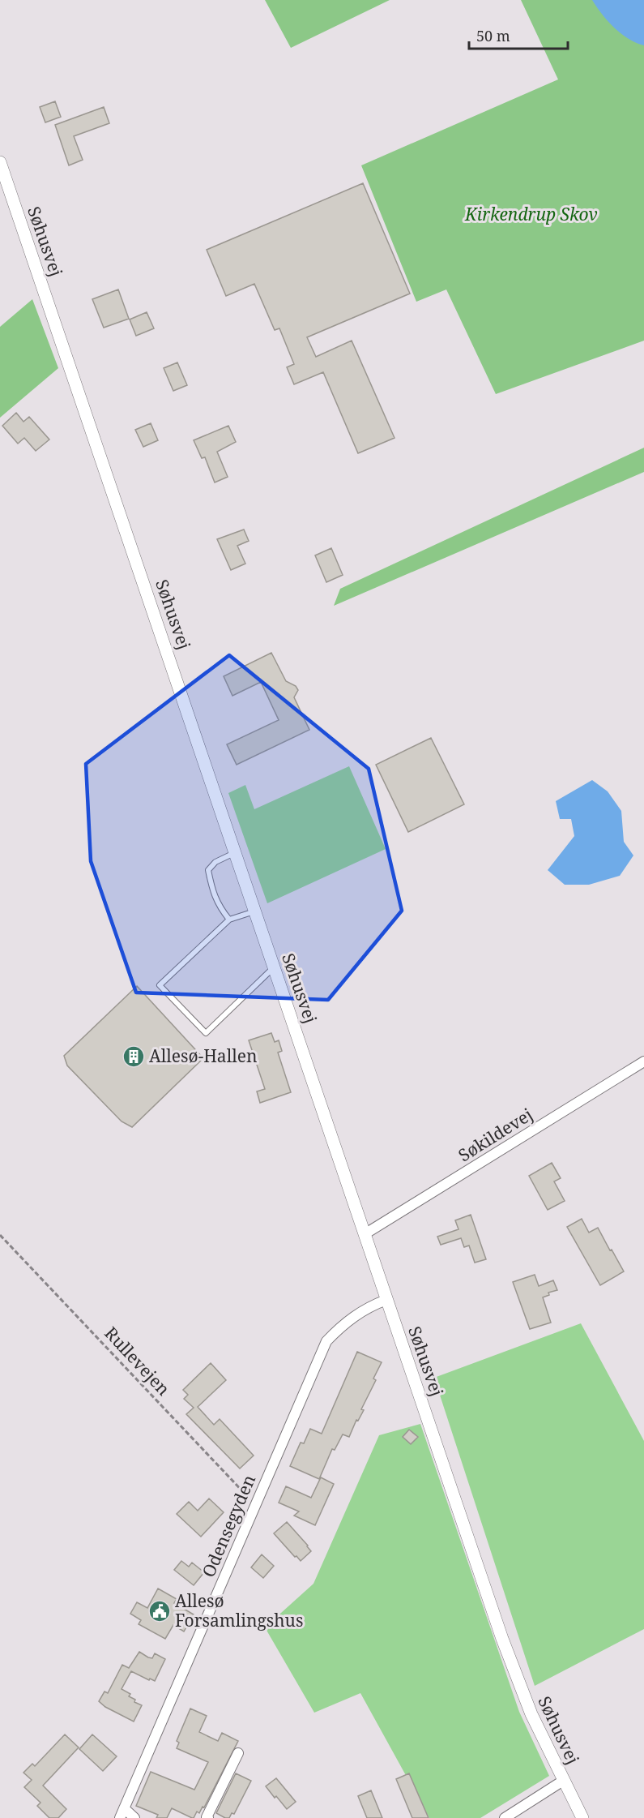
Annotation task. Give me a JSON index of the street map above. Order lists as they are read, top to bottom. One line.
{"streets":{"street":["Søhusvej","Søkildevej","Odensegyden"],"path":["Rullevejen"]},"crossings":[["Søhusvej","Søkildevej"],["Søhusvej","Odensegyden"],["Rullevejen","Odensegyden"]],"parks":["Kirkendrup Skov"],"places":{"building":["Allesø-Hallen"],"public building":["Allesø Forsamlingshus"]},"scale_bar":"50 m"}
